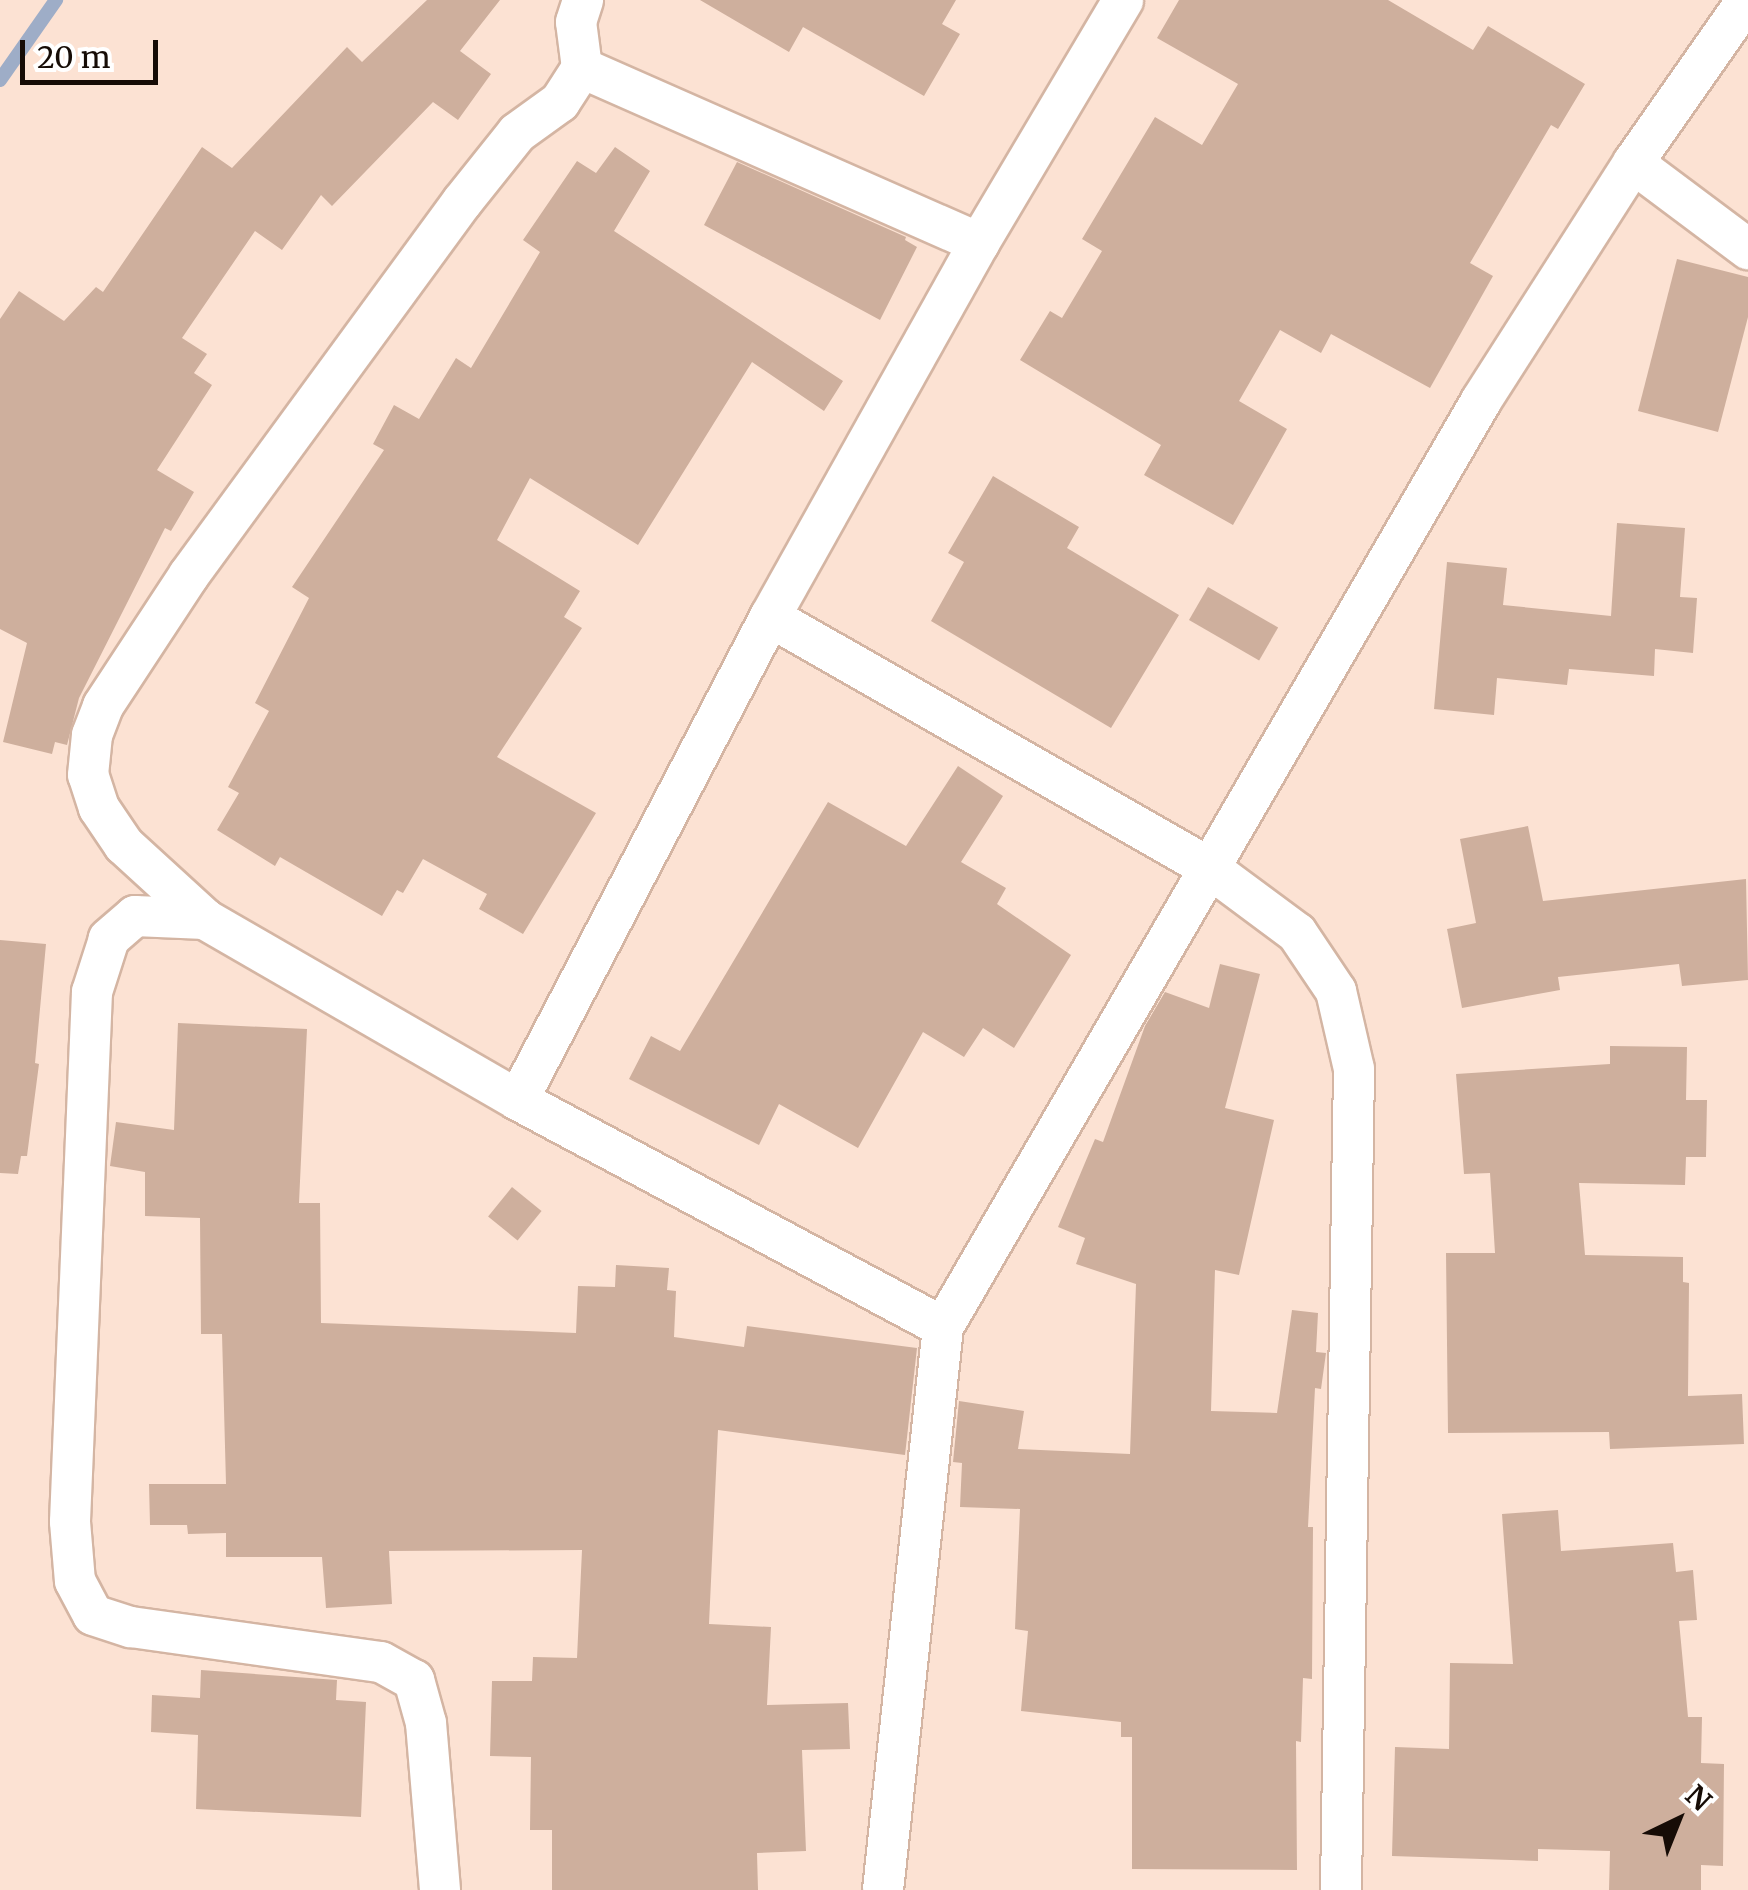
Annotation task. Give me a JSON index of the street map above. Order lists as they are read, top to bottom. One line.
{"scale_bar":"20 m","north":"top right"}
